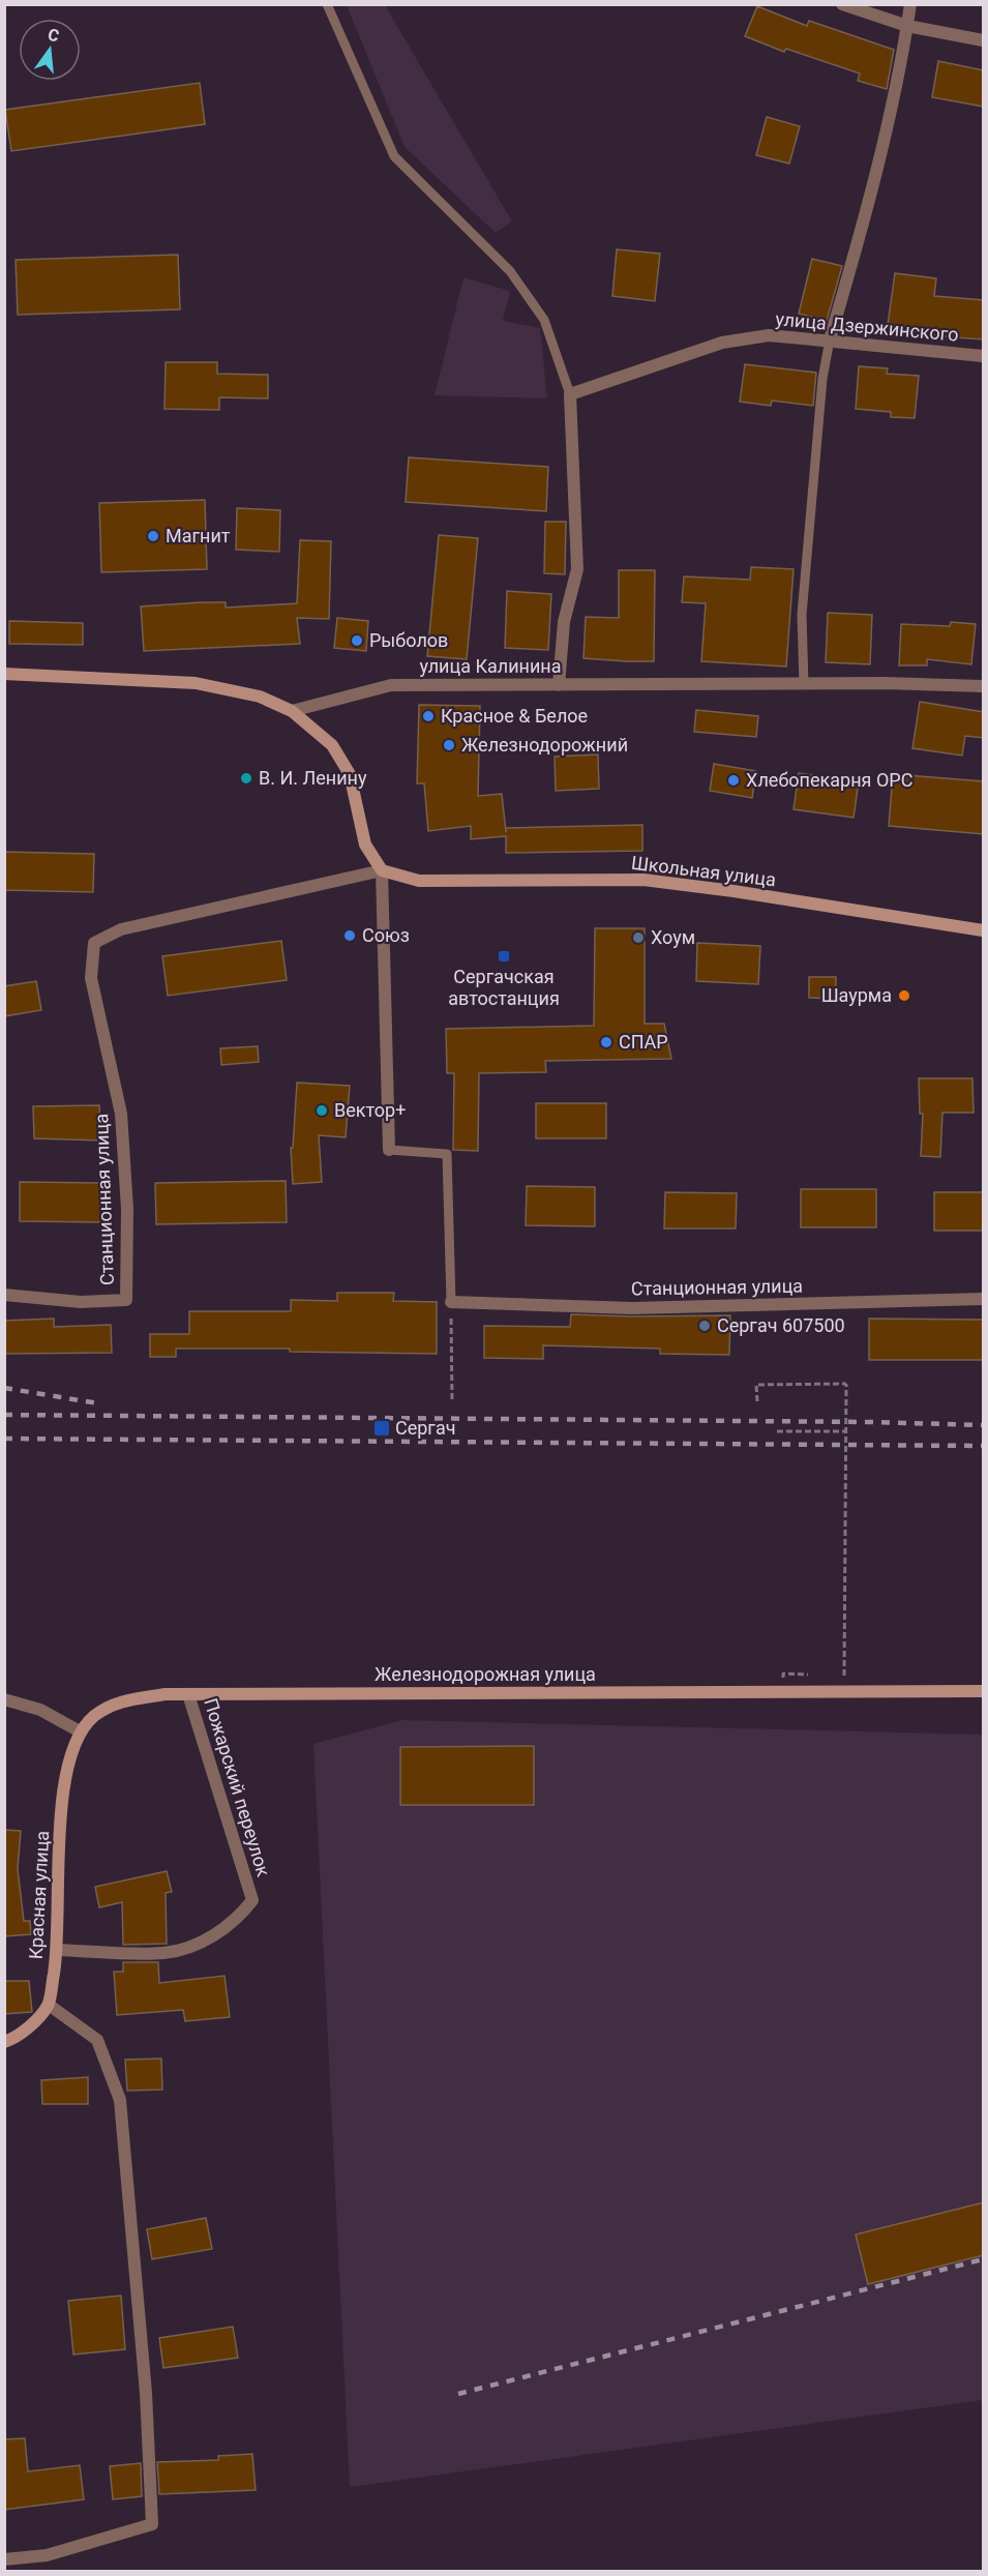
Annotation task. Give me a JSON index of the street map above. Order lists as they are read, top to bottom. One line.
{"streets":{"street":["улица Дзержинского","улица Калинина","Школьная улица","Станционная улица","Железнодорожная улица","Пожарский переулок","Красная улица"]},"crossings":[["Школьная улица","Станционная улица"],["Железнодорожная улица","Пожарский переулок"],["Железнодорожная улица","Красная улица"],["Пожарский переулок","Красная улица"]],"places":{"other":["Магнит","Рыболов","Красное & Белое","Железнодорожний","В. И. Ленину","Хлебопекарня ОРС","Союз","Хоум","Шаурма","СПАР","Вектор+","Сергач 607500"],"transit":["Сергачская автостанция","Сергач"]},"north":"top"}
